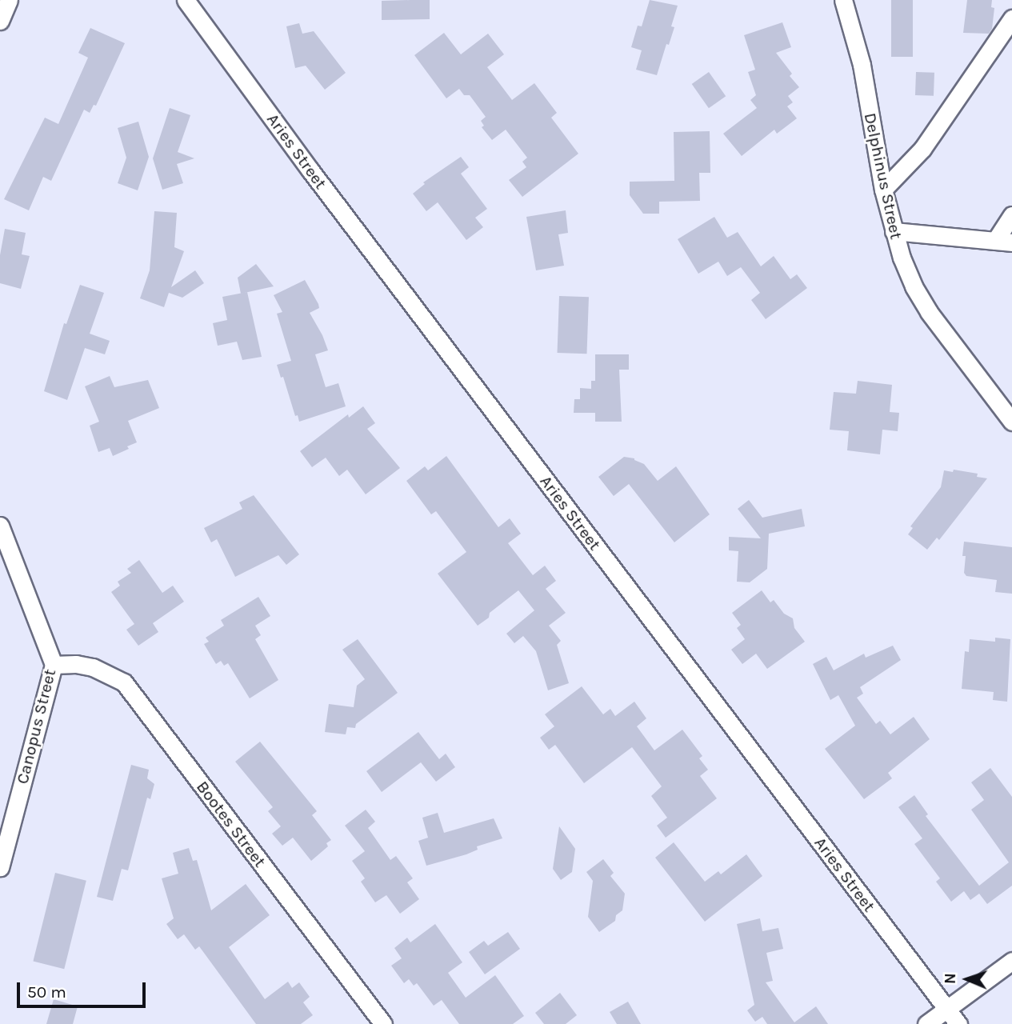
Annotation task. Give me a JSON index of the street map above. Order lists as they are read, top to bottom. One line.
{"streets":{"street":["Aries Street","Delphinus Street","Canopus Street","Bootes Street"]},"crossings":[["Canopus Street","Bootes Street"]],"scale_bar":"50 m","north":"left"}
